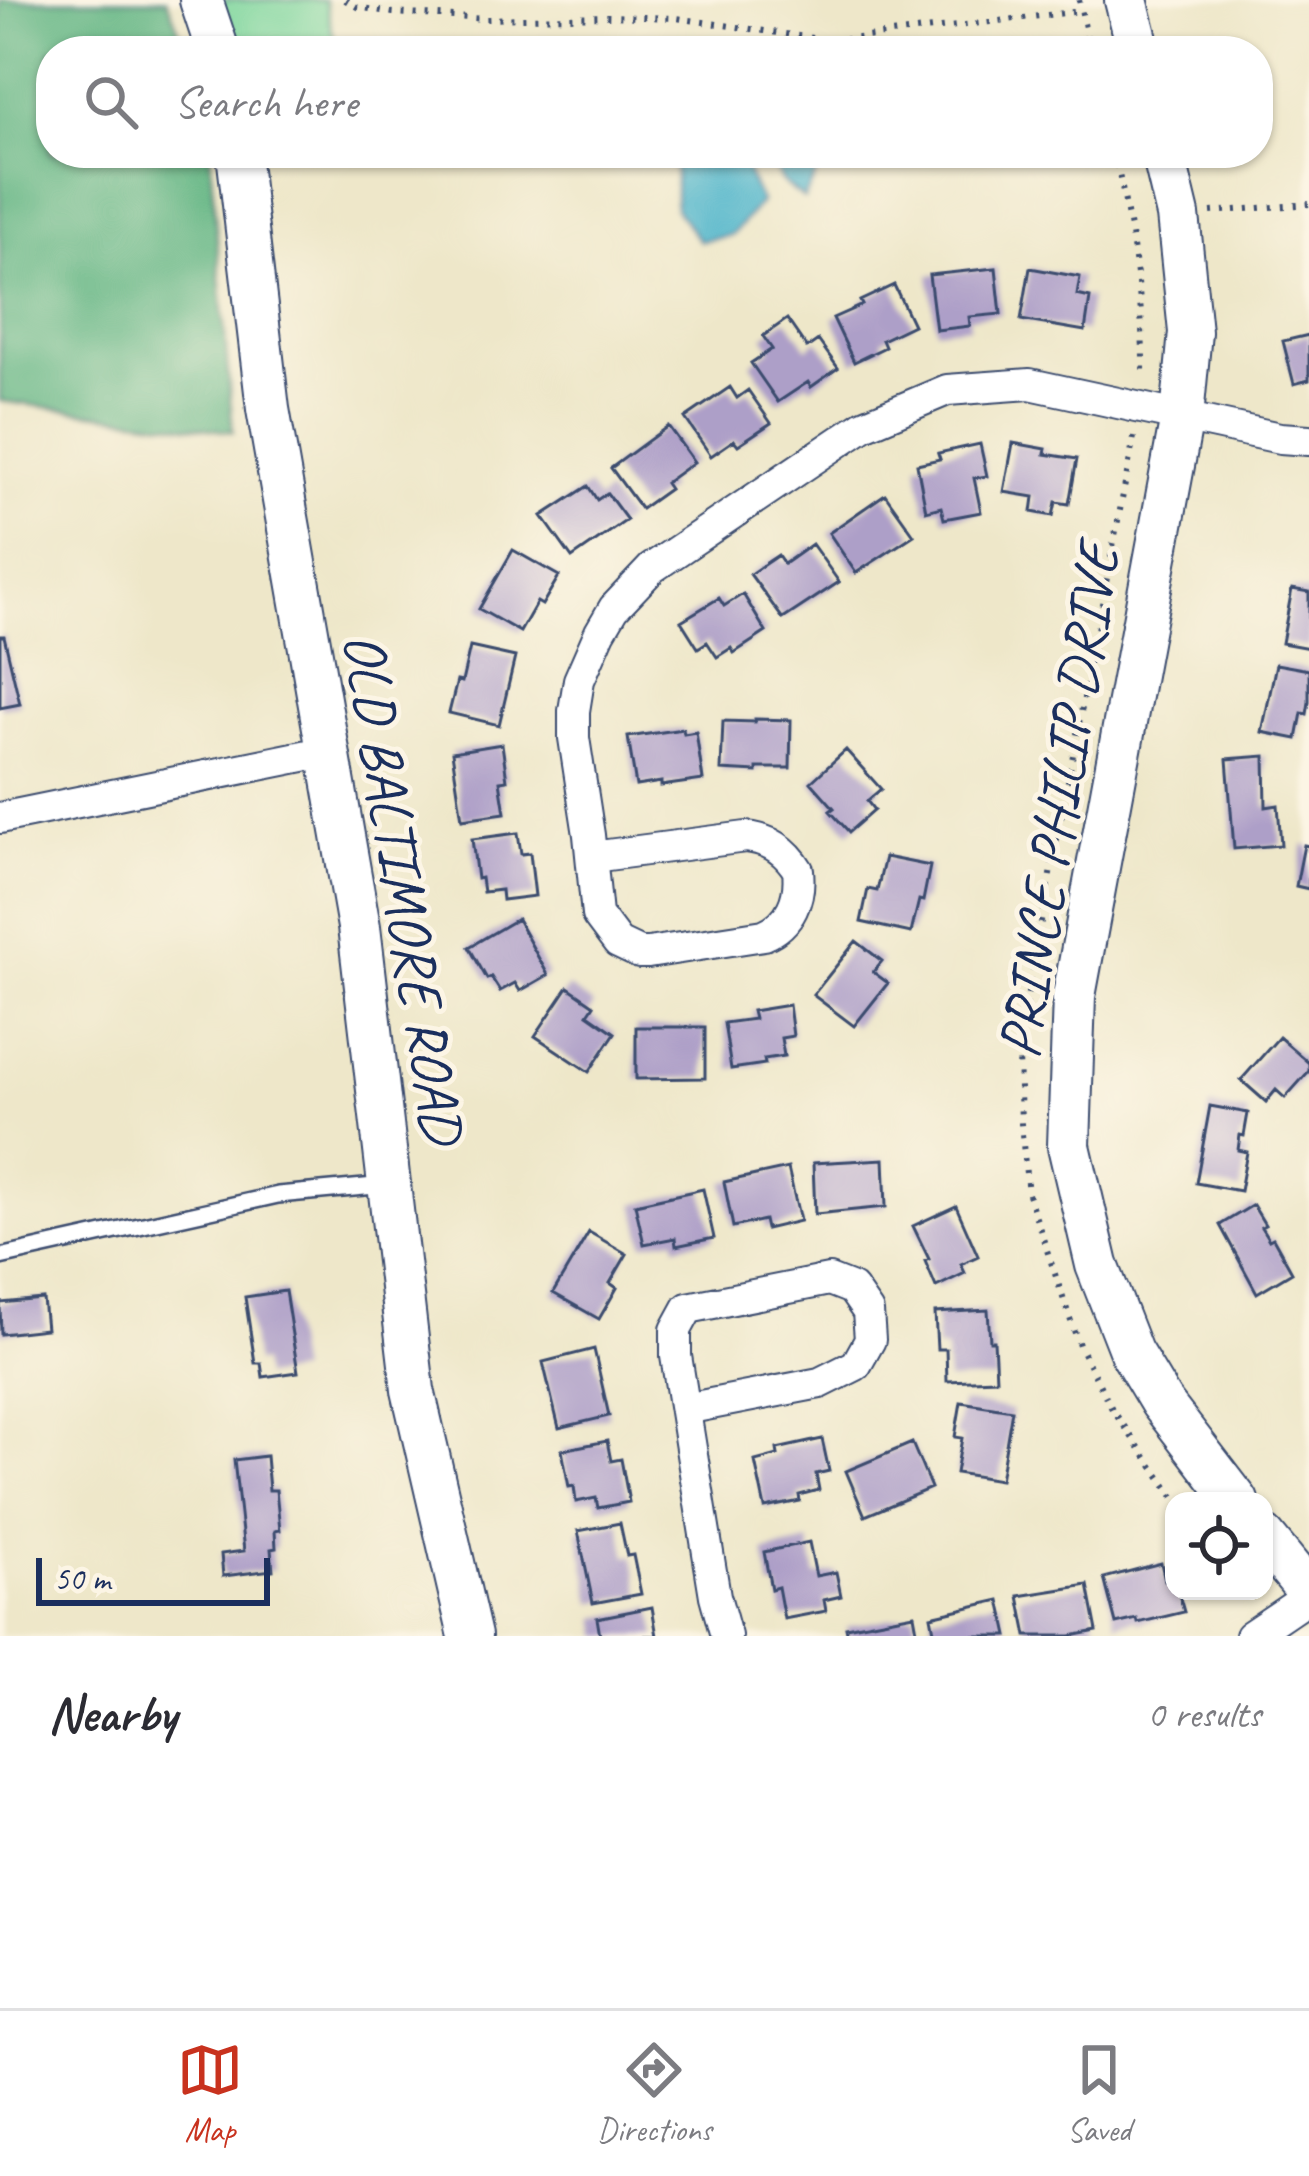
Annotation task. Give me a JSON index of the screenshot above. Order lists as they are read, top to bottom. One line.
{"streets":{"street":["PRINCE PHILIP DRIVE","OLD BALTIMORE ROAD"]},"scale_bar":"50 m","page":{"search":"Search here","scale":"50 m","heading":["Nearby","0 results"],"nav":["Map","Directions","Saved"]}}
